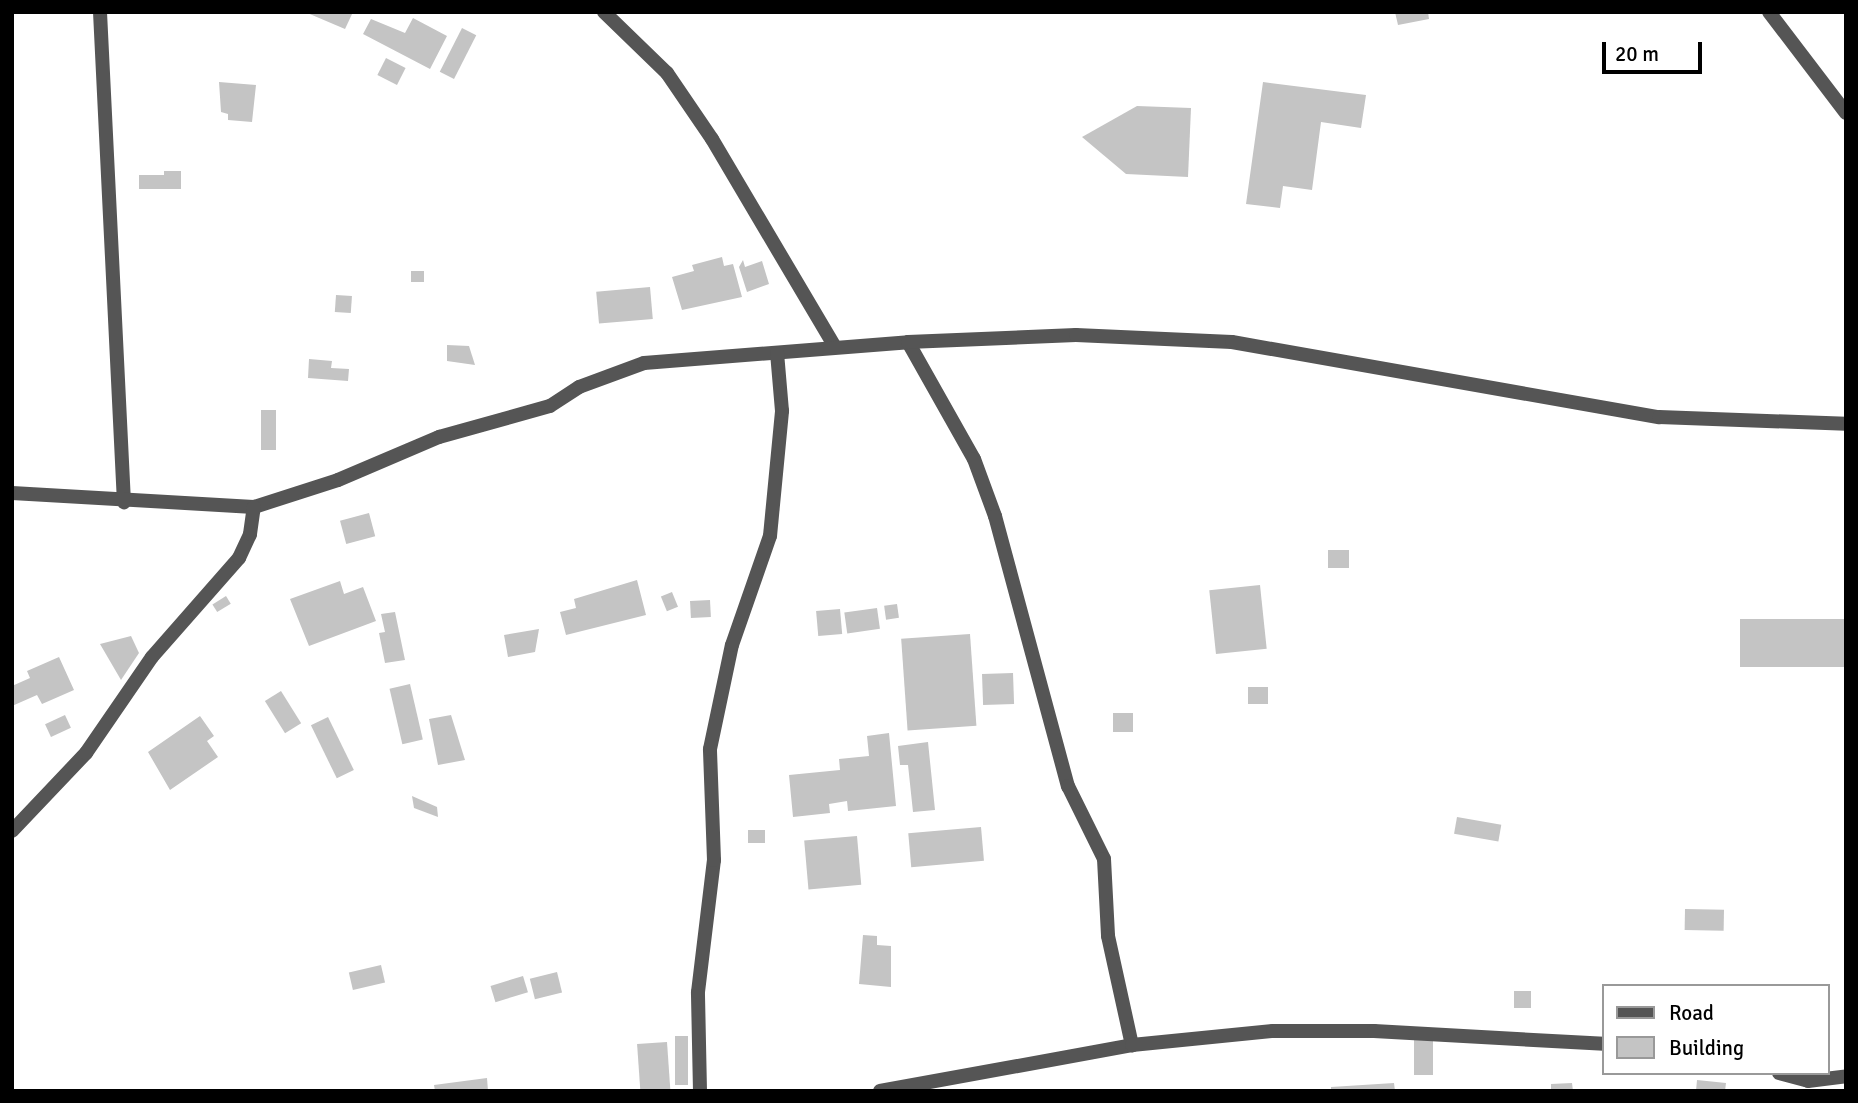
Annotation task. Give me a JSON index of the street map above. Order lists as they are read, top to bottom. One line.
{"legend":["Road","Building"],"scale_bar":"20 m"}
